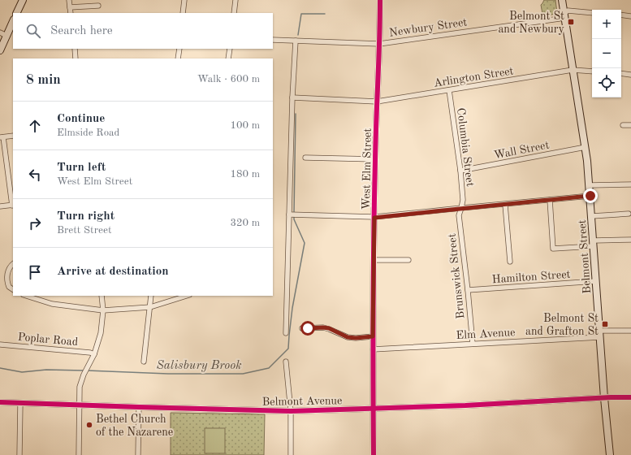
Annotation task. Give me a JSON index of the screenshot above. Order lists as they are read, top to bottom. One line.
{"streets":{"main road":["Belmont Street"],"street":["Newbury Street","Arlington Street","Columbia Street","Wall Street","West Elm Street","Brunswick Street","Hamilton Street","Elm Avenue","Poplar Road","Belmont Avenue"]},"crossings":[["Newbury Street","West Elm Street"],["Newbury Street","Belmont Street"],["Arlington Street","Columbia Street"],["Arlington Street","West Elm Street"],["Arlington Street","Belmont Street"],["Columbia Street","Wall Street"],["Columbia Street","Brunswick Street"],["Wall Street","Belmont Street"],["West Elm Street","Elm Avenue"],["West Elm Street","Belmont Avenue"],["Belmont Street","Hamilton Street"],["Belmont Street","Elm Avenue"],["Belmont Street","Belmont Avenue"],["Brunswick Street","Hamilton Street"],["Brunswick Street","Elm Avenue"]],"water":["Salisbury Brook"],"places":{"transit":["Belmont St and Newbury","Belmont St and Grafton St"],"other":["Bethel Church of the Nazarene"]},"page":{"map_buttons":["+","−"],"search":"Search here","heading":["8 min","Walk · 600 m"],"list":[["Continue","Elmside Road","100 m"],["Turn left","West Elm Street","180 m"],["Turn right","Brett Street","320 m"],"Arrive at destination"]}}
